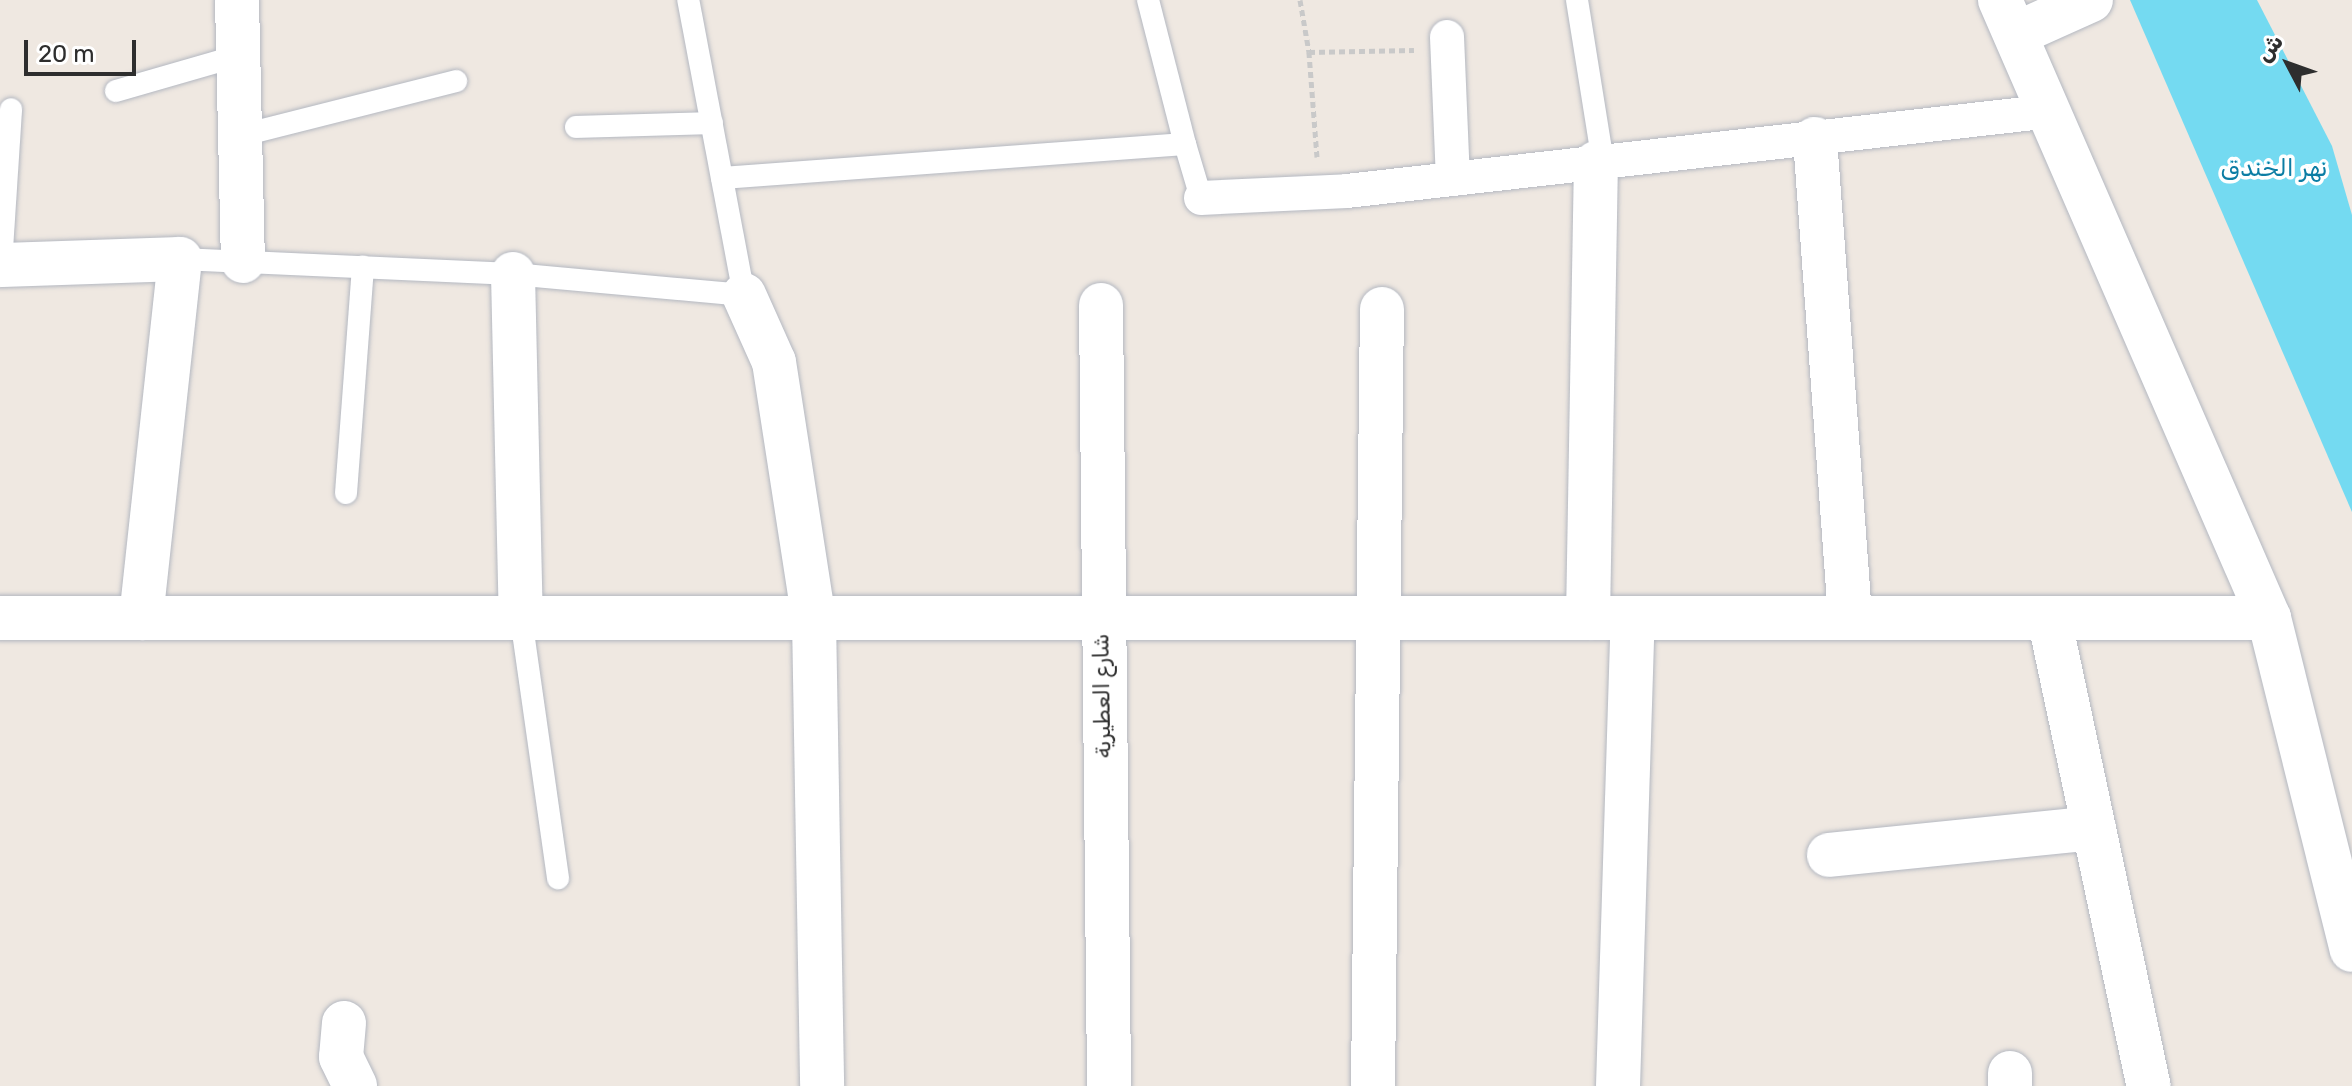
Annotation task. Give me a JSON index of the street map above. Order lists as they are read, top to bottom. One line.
{"streets":{"street":["شارع العطيرية"]},"water":["نهر الخندق"],"scale_bar":"20 m","north":"top left"}
